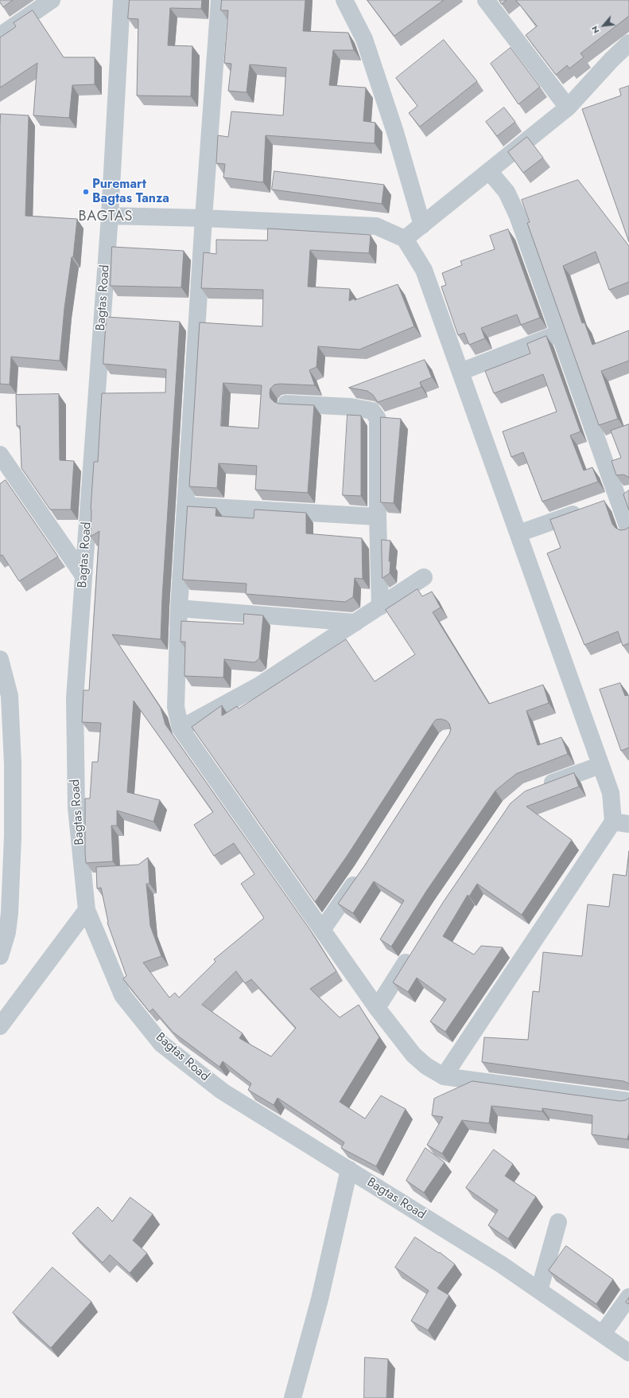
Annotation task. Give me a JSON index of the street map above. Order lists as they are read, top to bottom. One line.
{"streets":{"street":["Bagtas Road"]},"districts":["BAGTAS"],"places":["Puremart Bagtas Tanza"],"north":"bottom left"}
